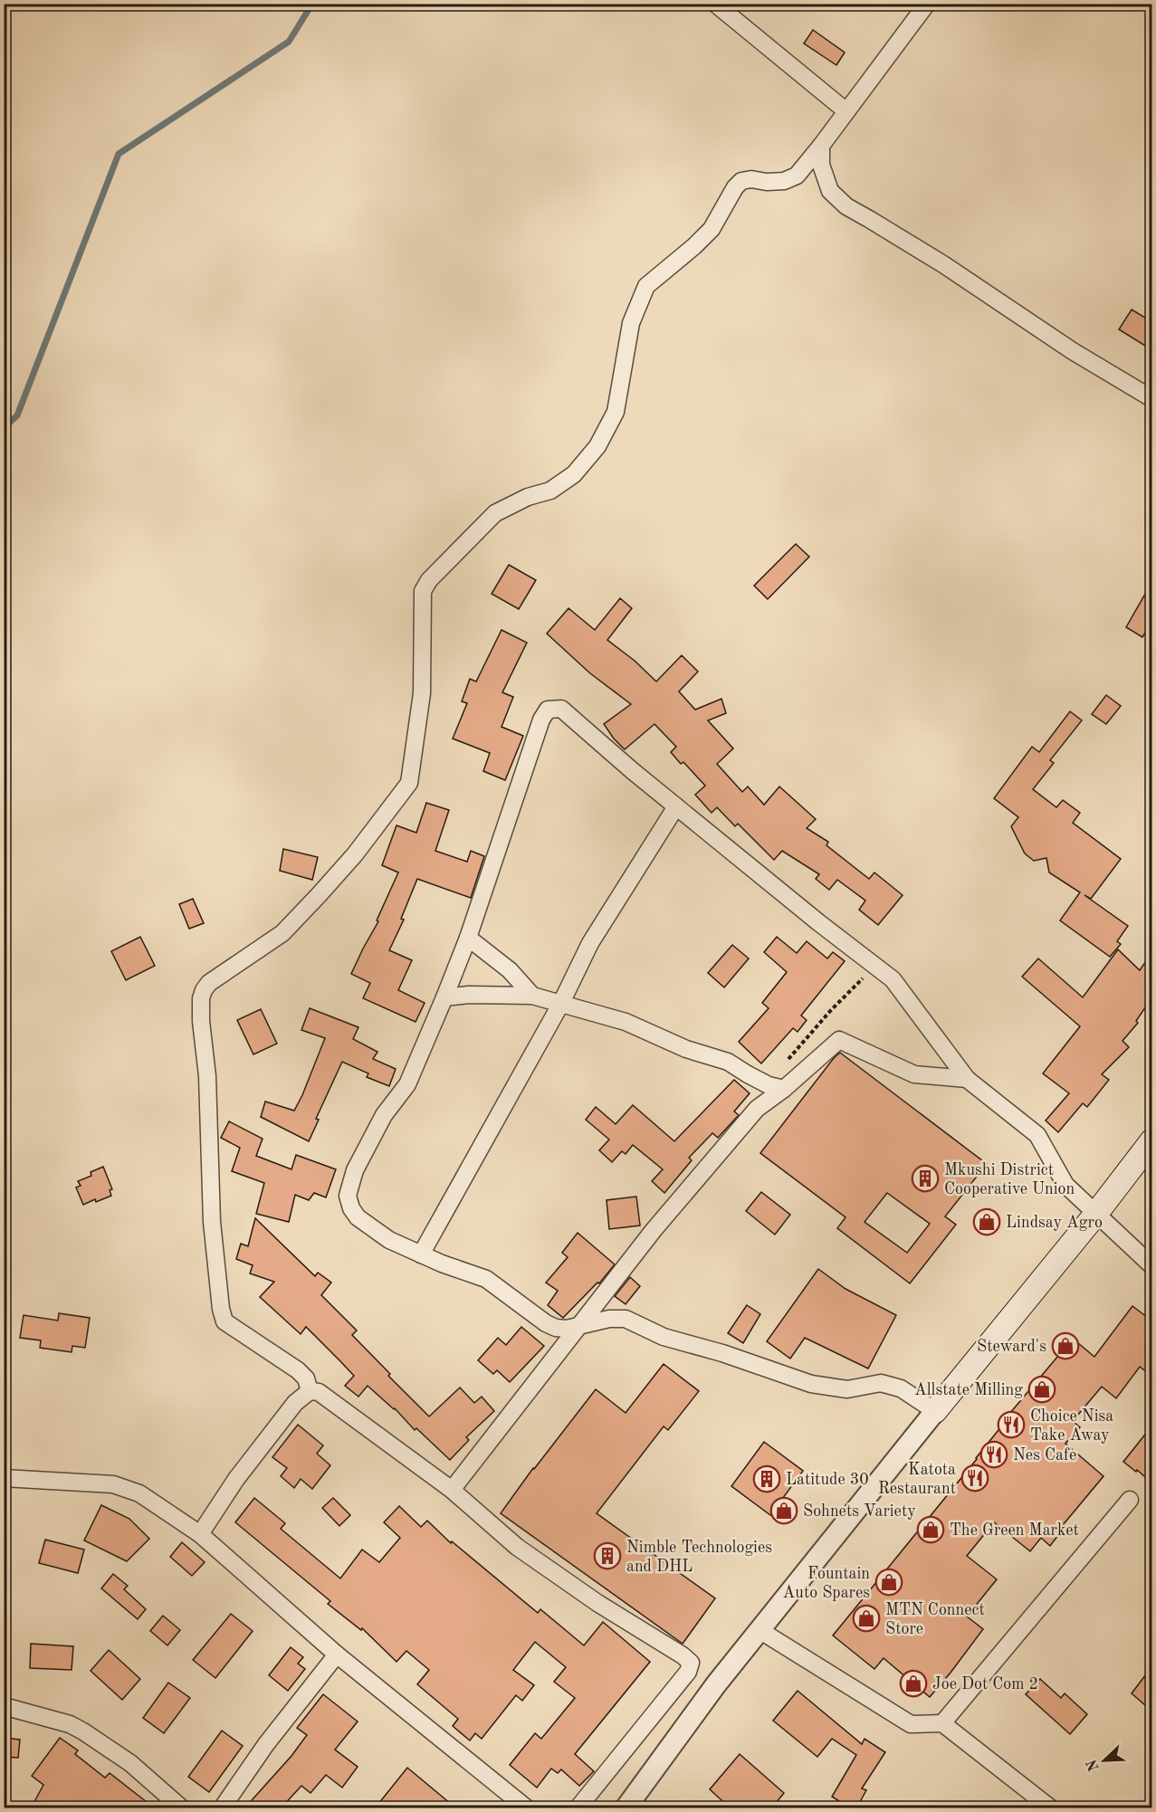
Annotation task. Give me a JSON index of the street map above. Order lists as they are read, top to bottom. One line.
{"places":{"building":["Mkushi District Cooperative Union","Latitude 30","Nimble Technologies and DHL"],"shop":["Lindsay Agro","Steward's","Allstate Milling","Sohnets Variety","The Green Market","Fountain Auto Spares","MTN Connect Store","Joe Dot Com 2"],"restaurant":["Choice Nisa Take Away","Nes Cafe","Katota Restaurant"]},"north":"bottom left"}
